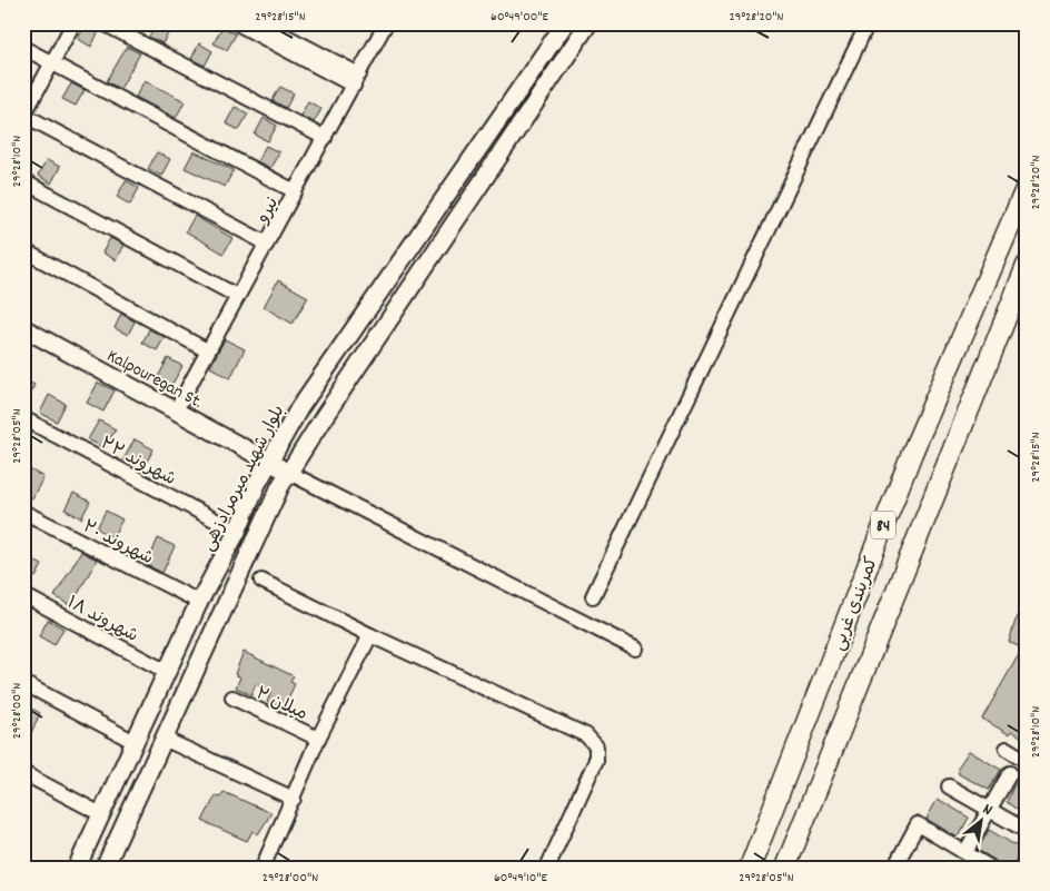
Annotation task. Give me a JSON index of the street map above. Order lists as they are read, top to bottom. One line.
{"streets":{"highway":["84","کمربندی غربی"],"main road":["Kalpouregan St.","بلوار شهید میرمرادزهی"],"street":["نیرو","شهروند ۲۲","شهروند ۲۰","شهروند ۱۸","میلان ۲"]},"crossings":[["نیرو","Kalpouregan St."],["Kalpouregan St.","بلوار شهید میرمرادزهی"],["شهروند ۲۲","بلوار شهید میرمرادزهی"],["بلوار شهید میرمرادزهی","شهروند ۲۰"],["بلوار شهید میرمرادزهی","شهروند ۱۸"]],"north":"top right","coordinates":["29°28'15\"N","60°49'00\"E","29°28'20\"N","29°28'10\"N","29°28'05\"N","29°28'00\"N","60°49'10\"E"]}
